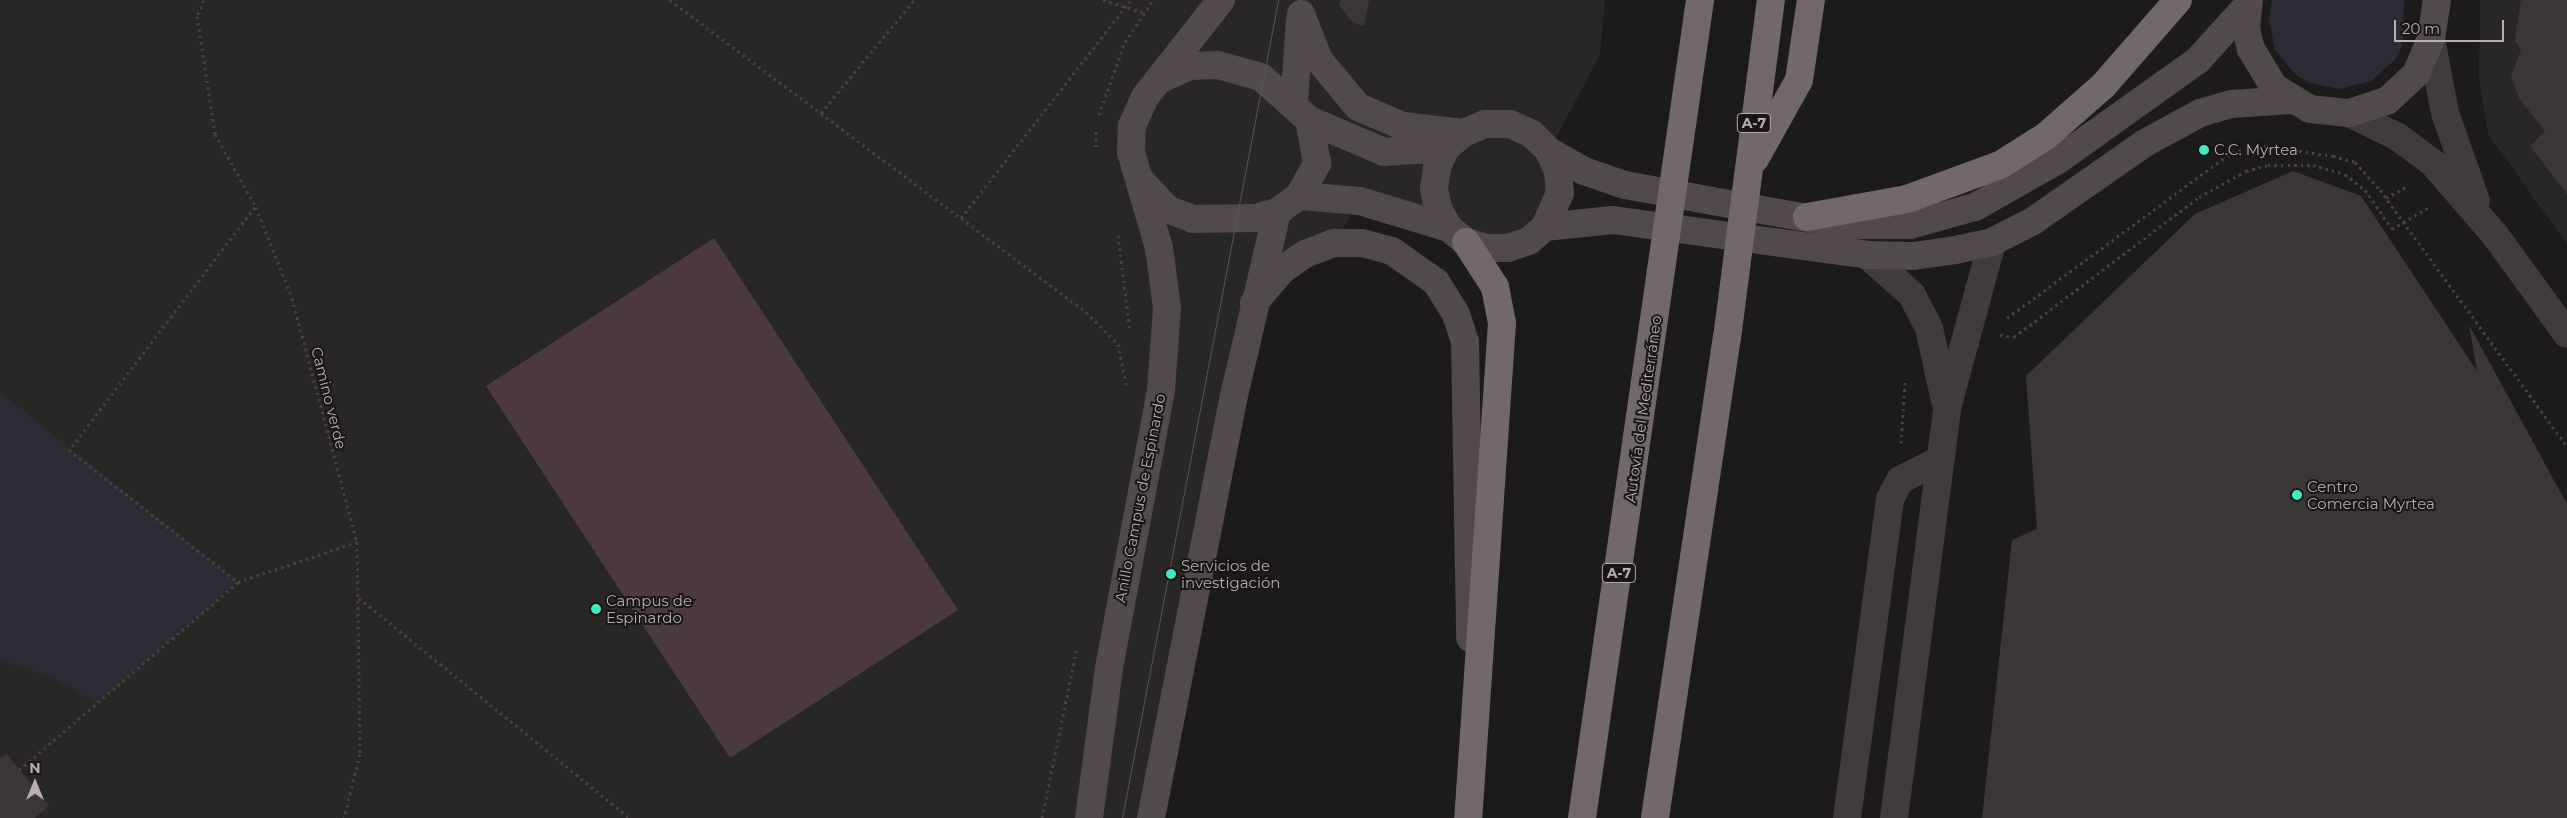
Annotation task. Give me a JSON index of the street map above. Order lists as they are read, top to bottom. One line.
{"streets":{"highway":["A-7","Autovía del Mediterráneo"],"main road":["Anillo Campus de Espinardo"],"path":["Camino verde"]},"places":["C.C. Myrtea","Centro Comercia Myrtea","Servicios de investigación","Campus de Espinardo"],"scale_bar":"20 m","north":"top"}
